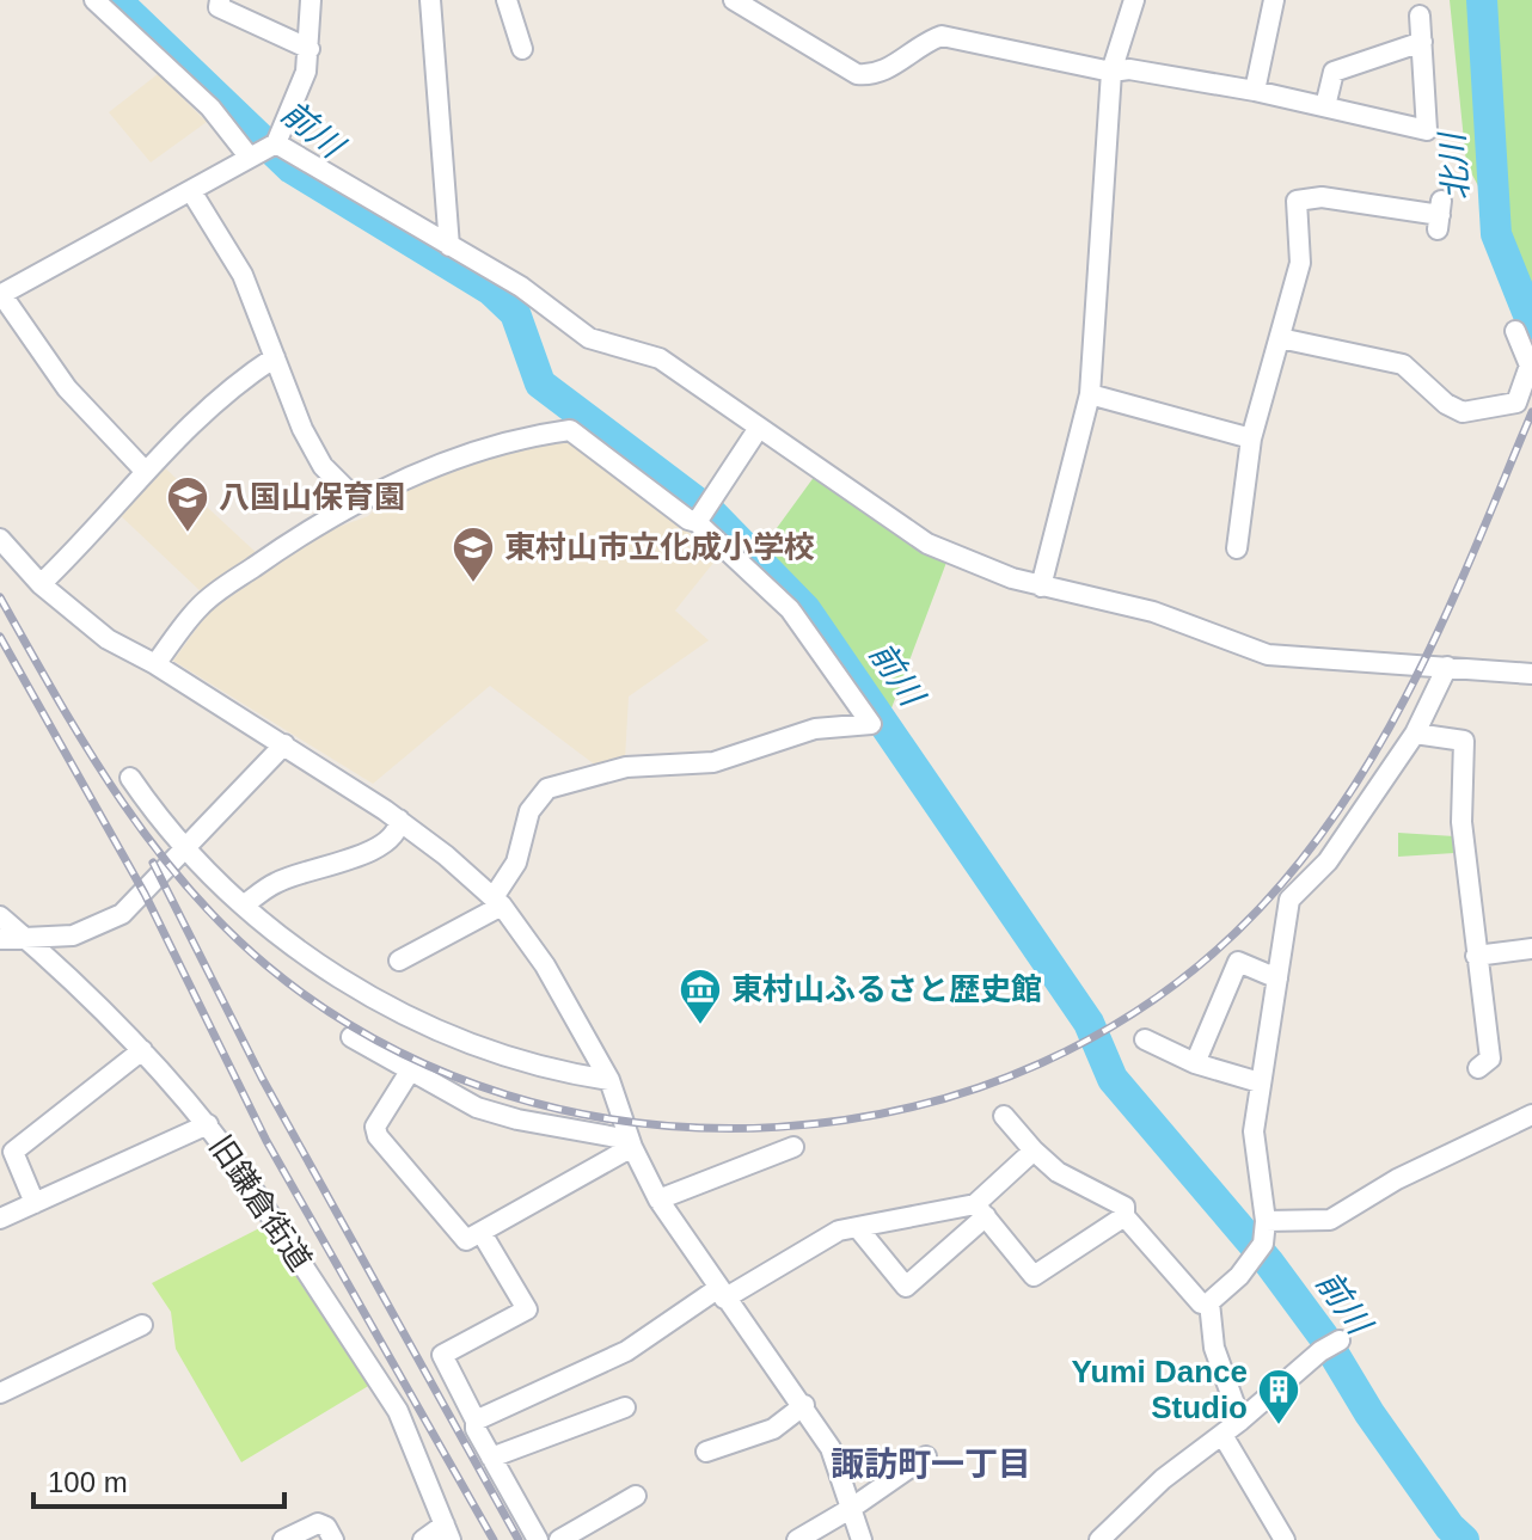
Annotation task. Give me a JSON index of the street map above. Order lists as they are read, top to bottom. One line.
{"streets":{"street":["旧鎌倉街道"]},"districts":["諏訪町一丁目"],"water":["前川","北川"],"places":{"school or university":["八国山保育園","東村山市立化成小学校"],"museum":["東村山ふるさと歴史館"],"building":["Yumi Dance Studio"]},"scale_bar":"100 m"}
